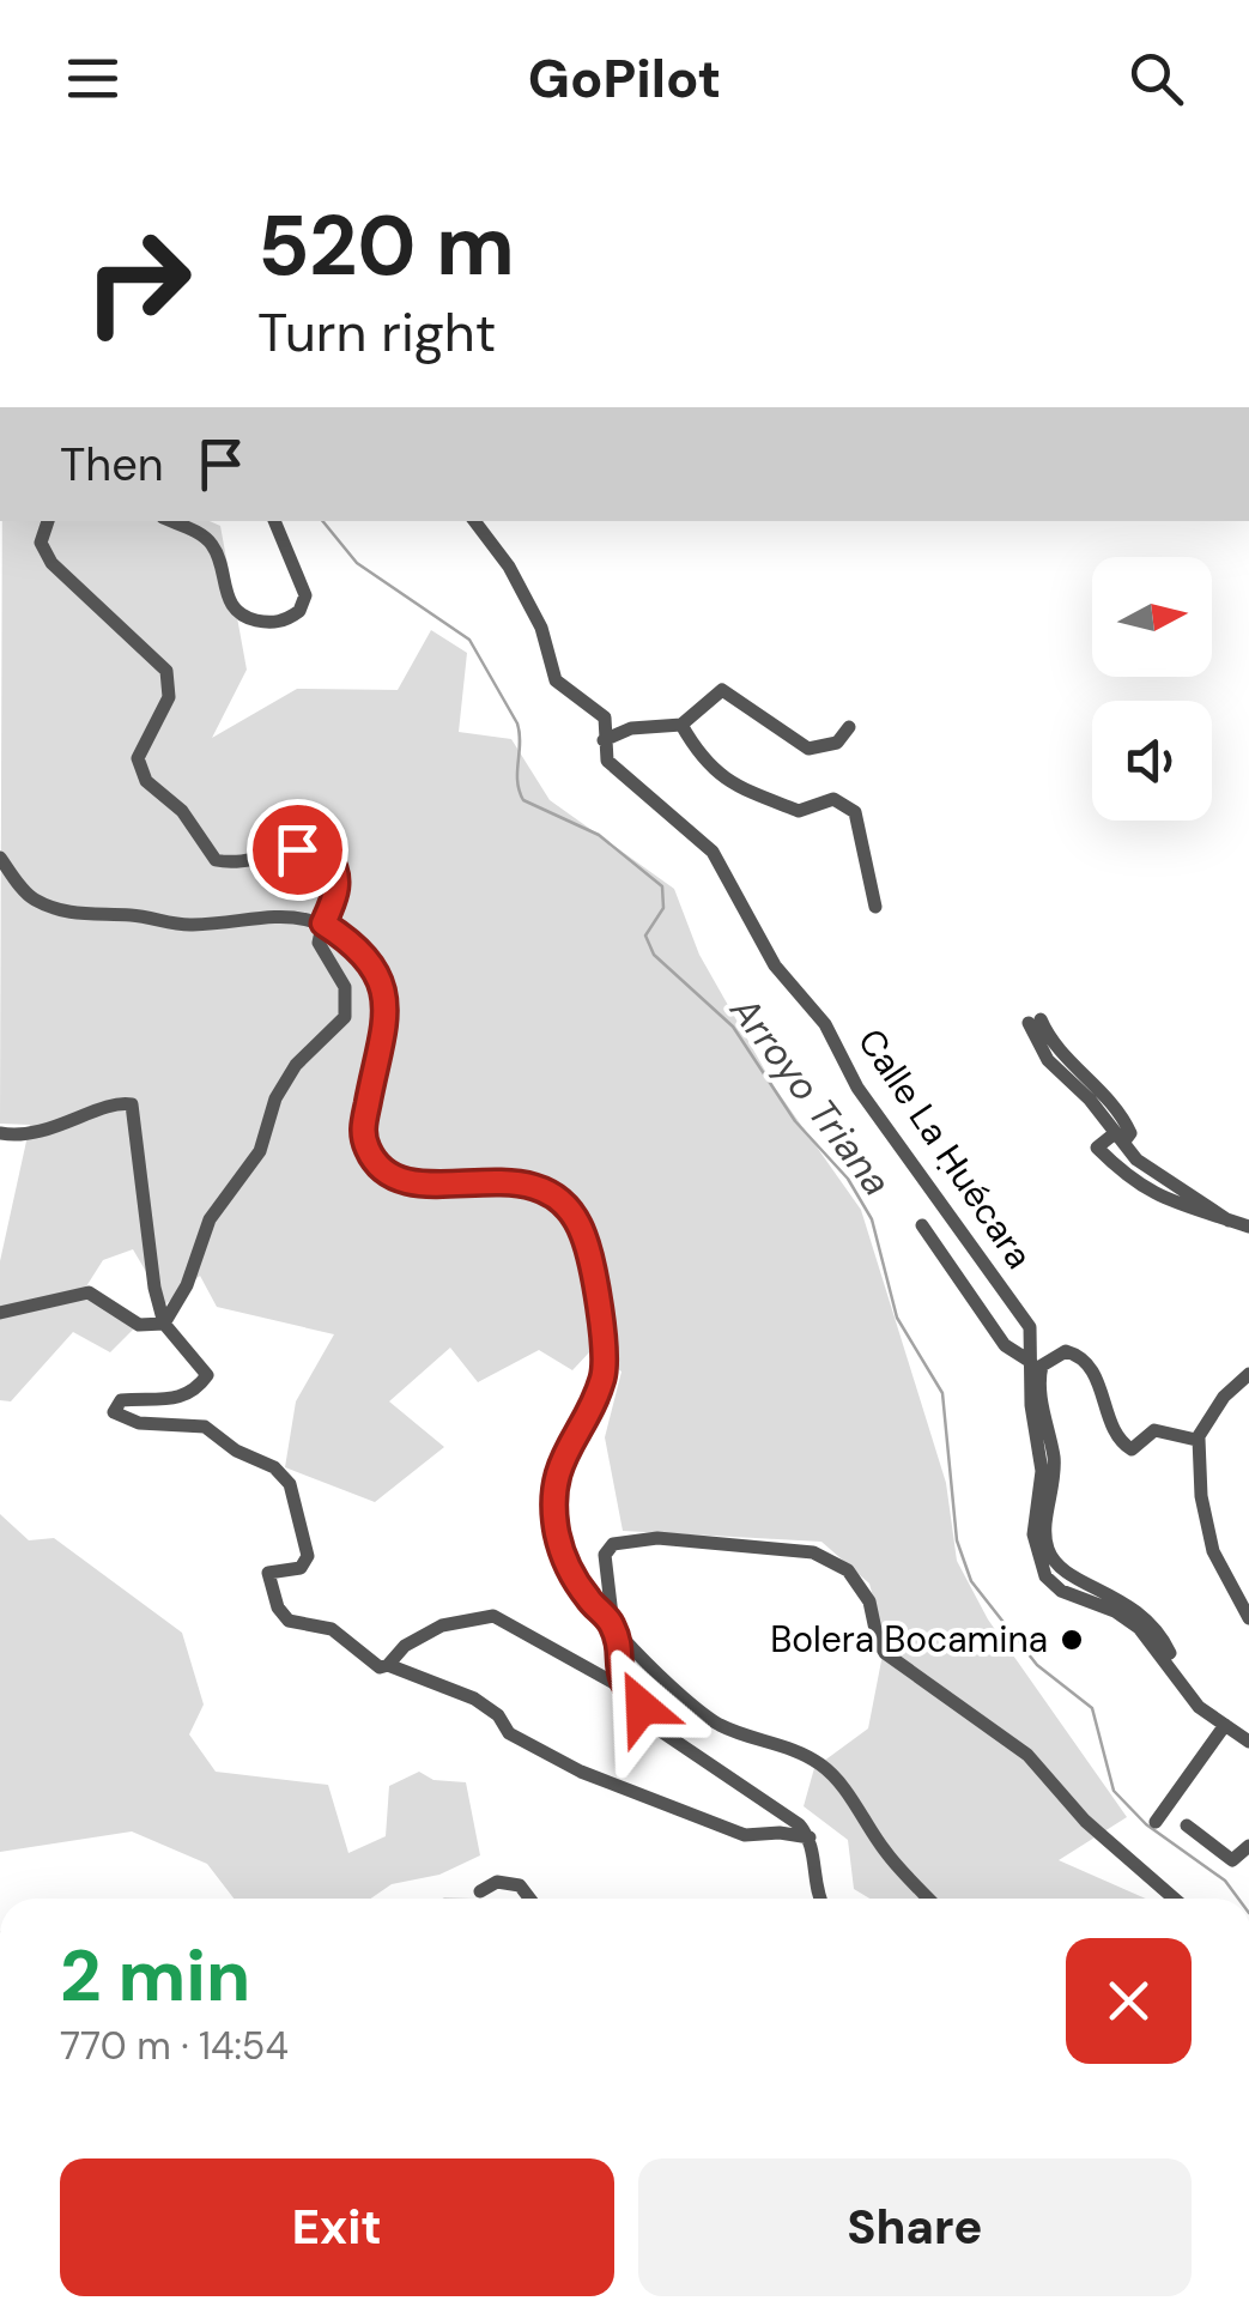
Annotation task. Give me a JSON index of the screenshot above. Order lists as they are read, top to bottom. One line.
{"streets":{"street":["Calle La Ḥuécara"]},"water":["Arroyo Triana"],"places":["Bolera Bocamina"],"north":"right","page":{"header":"GoPilot","turn":["520 m","Turn right"],"then":"Then","heading":["2 min","770 m · 14:54"],"buttons":["Exit","Share"]}}
